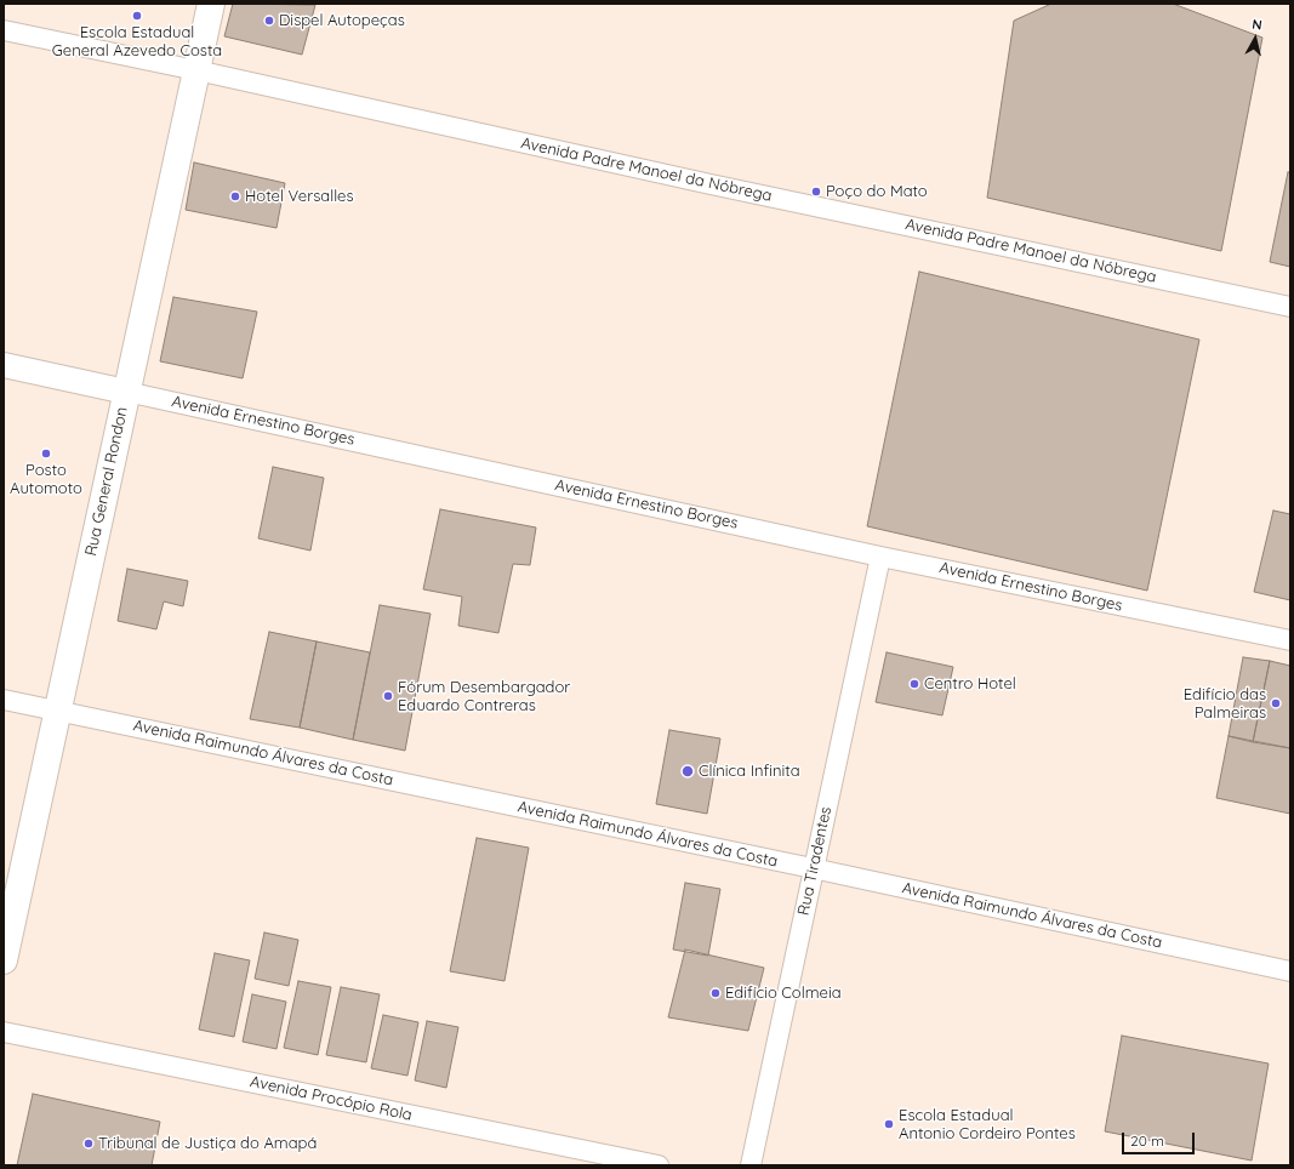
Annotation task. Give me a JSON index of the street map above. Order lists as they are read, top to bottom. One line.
{"streets":{"main road":["Rua General Rondon"],"street":["Avenida Padre Manoel da Nóbrega","Avenida Ernestino Borges","Avenida Raimundo Álvares da Costa","Rua Tiradentes","Avenida Procópio Rola"]},"crossings":[["Avenida Padre Manoel da Nóbrega","Rua General Rondon"],["Avenida Ernestino Borges","Rua General Rondon"],["Avenida Ernestino Borges","Rua Tiradentes"],["Rua General Rondon","Avenida Raimundo Álvares da Costa"],["Avenida Raimundo Álvares da Costa","Rua Tiradentes"]],"places":["Escola Estadual General Azevedo Costa","Dispel Autopeças","Poço do Mato","Hotel Versalles","Posto Automoto","Centro Hotel","Fórum Desembargador Eduardo Contreras","Edifício das Palmeiras","Clínica Infinita","Edifício Colmeia","Escola Estadual Antonio Cordeiro Pontes","Tribunal de Justiça do Amapá"],"scale_bar":"20 m","north":"top"}
